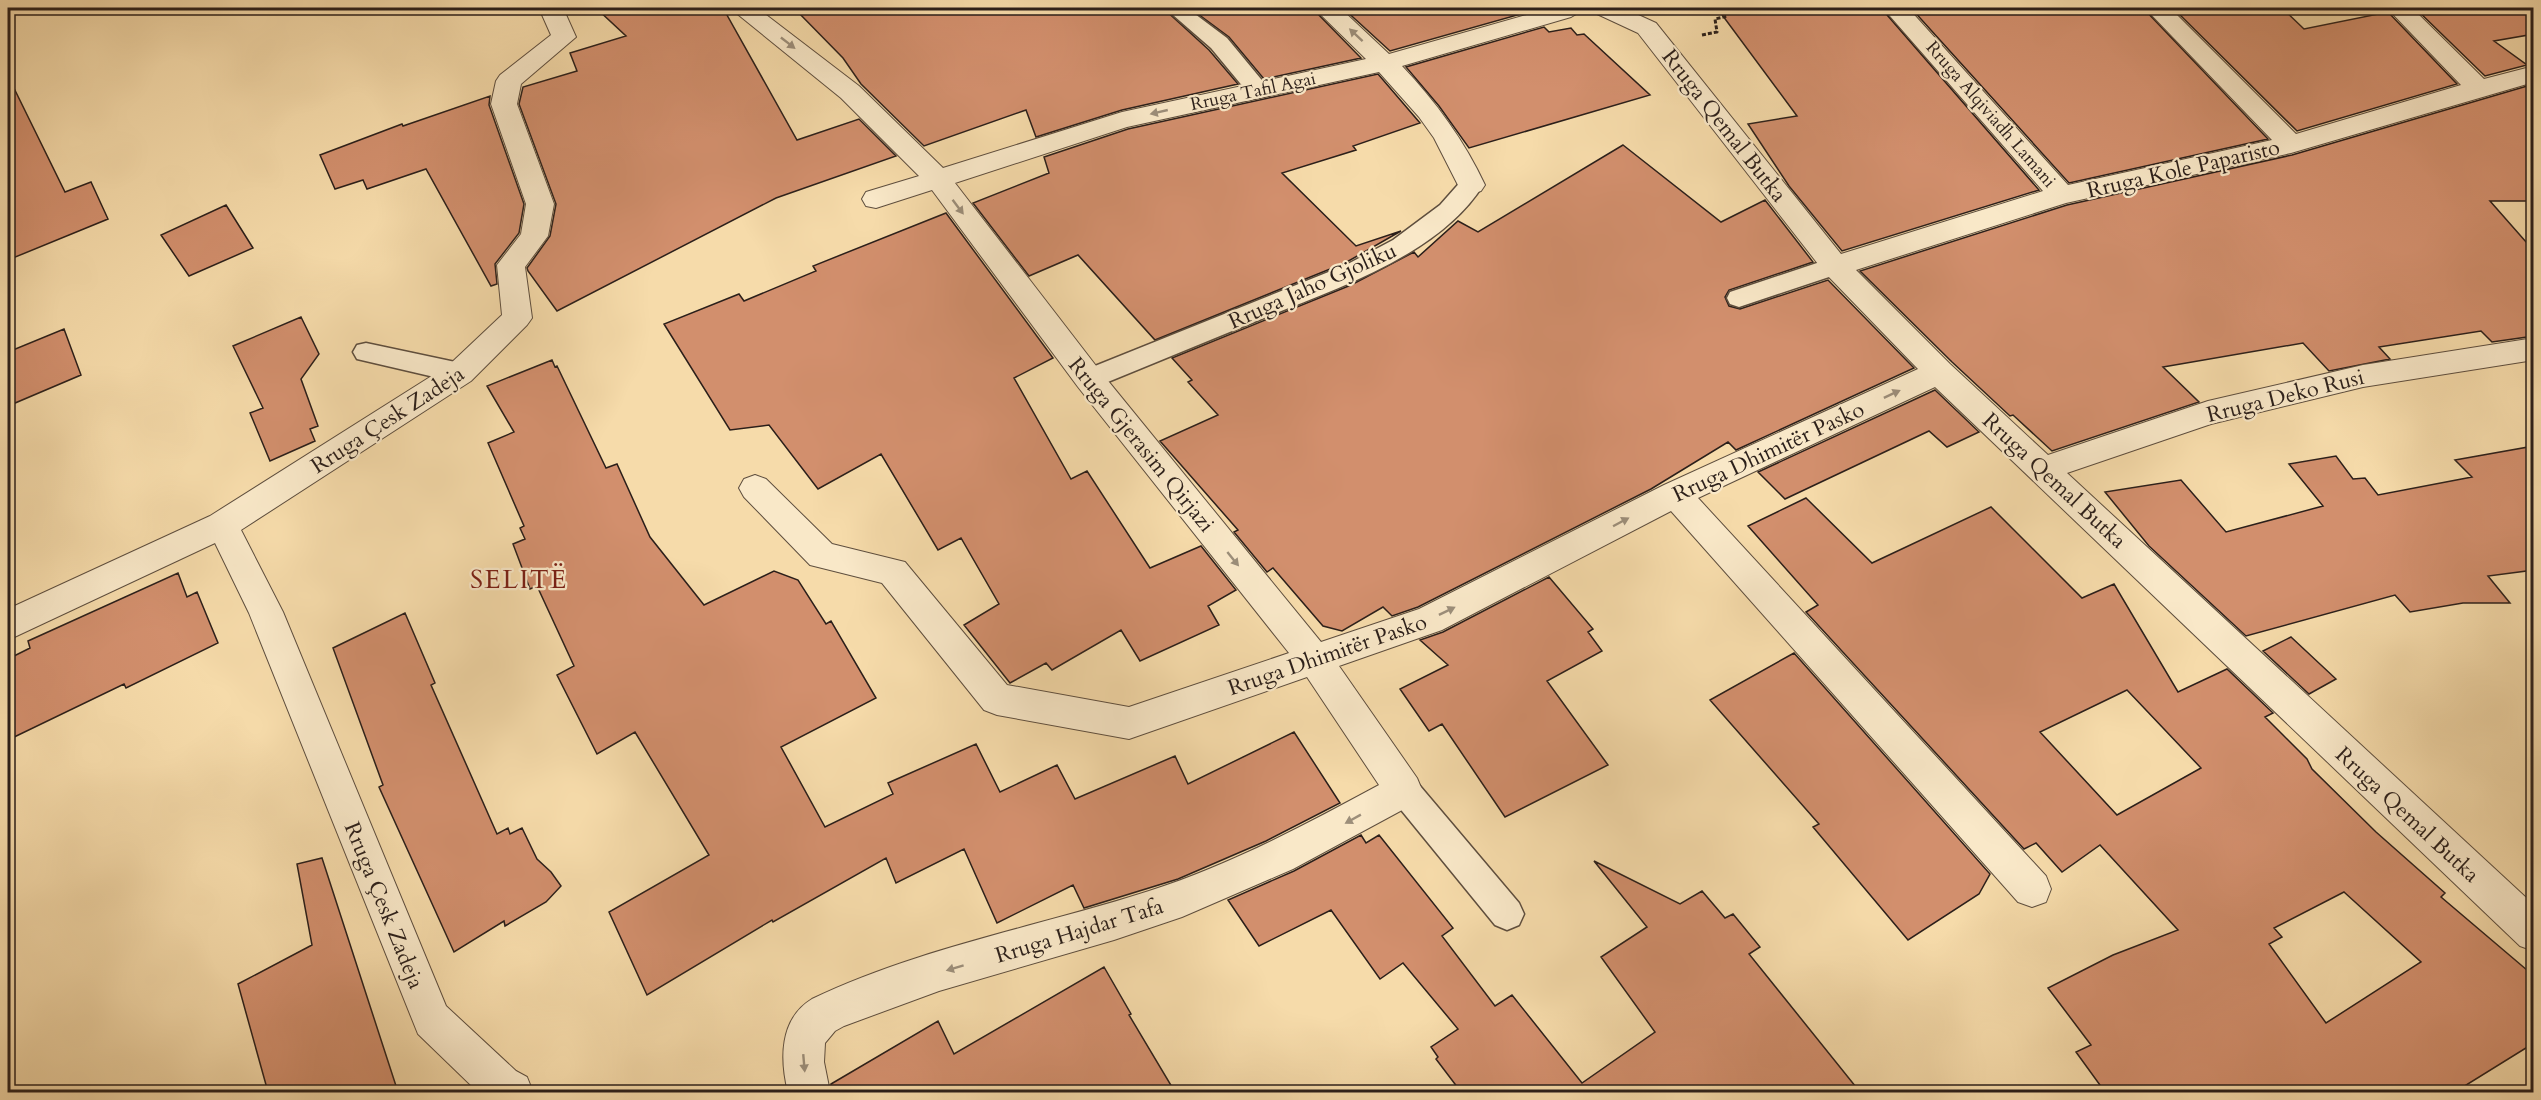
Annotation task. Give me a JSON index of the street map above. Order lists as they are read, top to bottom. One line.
{"streets":{"street":["Rruga Tafil Agai","Rruga Alqiviadh Lamani","Rruga Qemal Butka","Rruga Kole Paparisto","Rruga Jaho Gjoliku","Rruga Deko Rusi","Rruga Çesk Zadeja","Rruga Gjerasim Qirjazi","Rruga Dhimitër Pasko","Rruga Hajdar Tafa"]},"crossings":[["Rruga Tafil Agai","Rruga Jaho Gjoliku"],["Rruga Tafil Agai","Rruga Gjerasim Qirjazi"],["Rruga Alqiviadh Lamani","Rruga Kole Paparisto"],["Rruga Qemal Butka","Rruga Kole Paparisto"],["Rruga Qemal Butka","Rruga Deko Rusi"],["Rruga Qemal Butka","Rruga Dhimitër Pasko"],["Rruga Jaho Gjoliku","Rruga Gjerasim Qirjazi"],["Rruga Gjerasim Qirjazi","Rruga Dhimitër Pasko"],["Rruga Gjerasim Qirjazi","Rruga Hajdar Tafa"]],"one_way":["Rruga Tafil Agai","Rruga Gjerasim Qirjazi","Rruga Dhimitër Pasko","Rruga Hajdar Tafa"],"districts":["SELITË"]}
